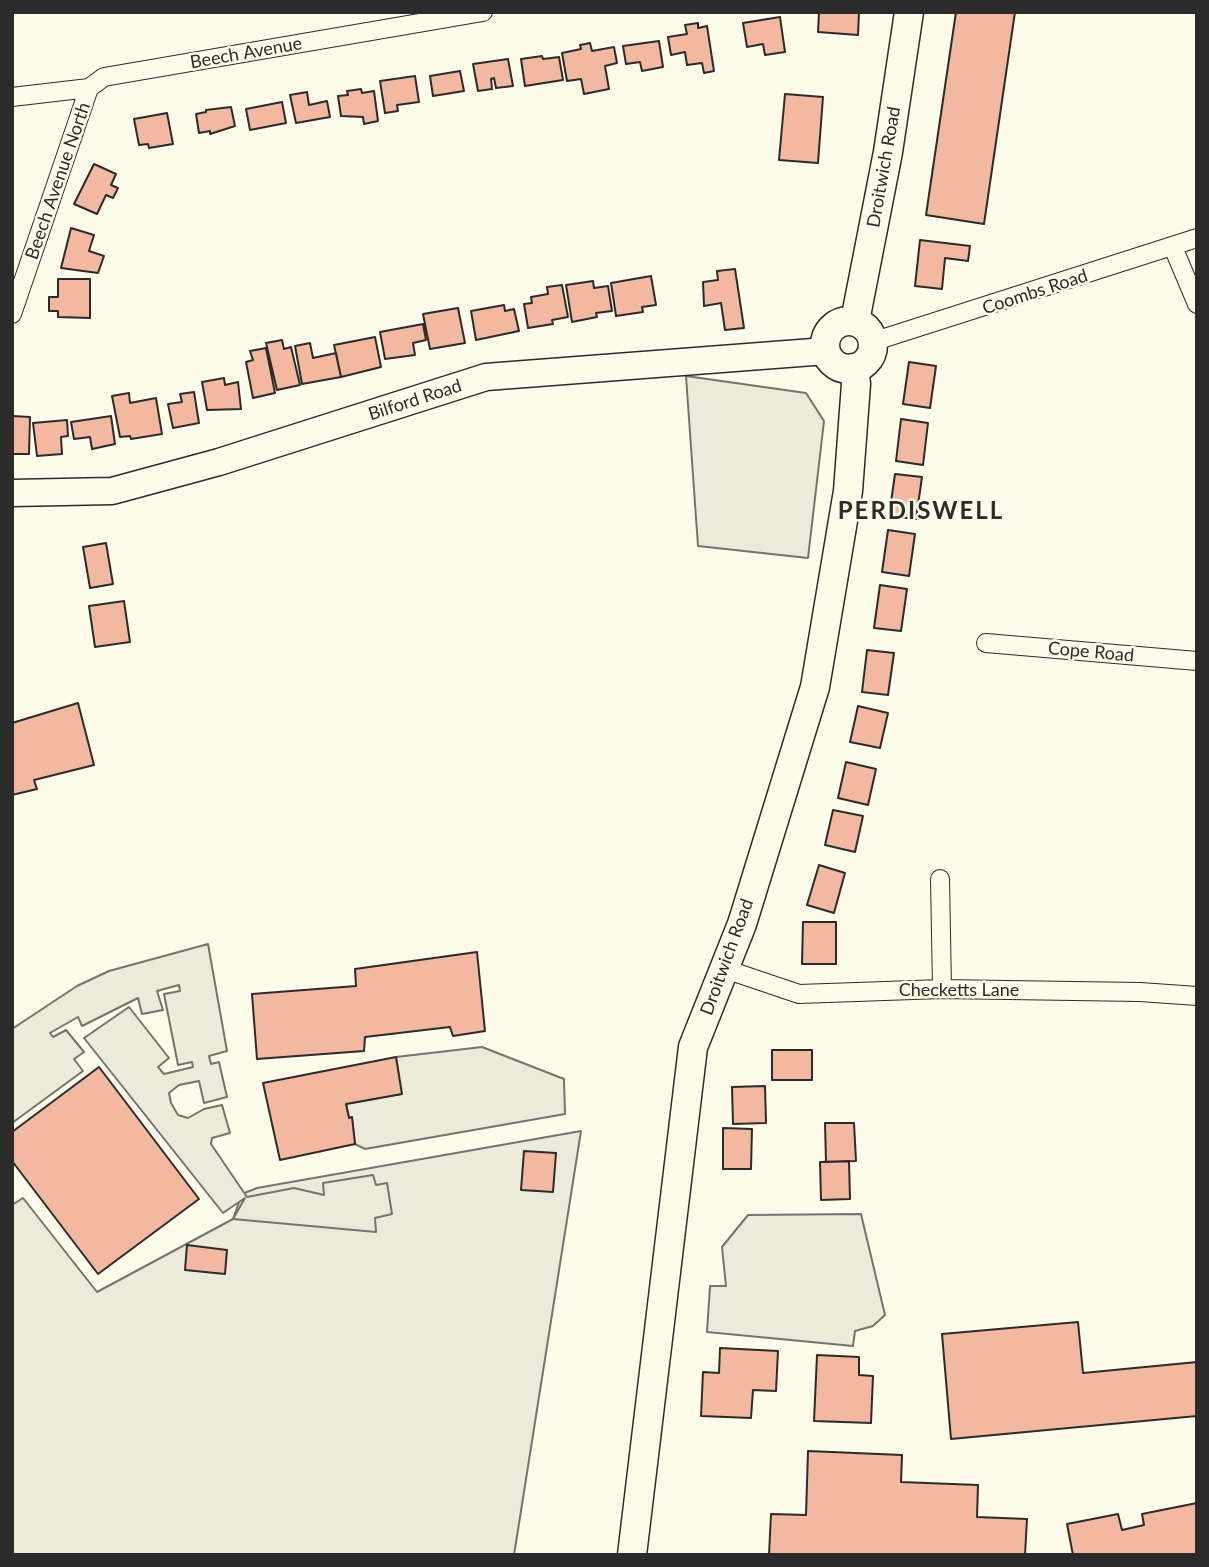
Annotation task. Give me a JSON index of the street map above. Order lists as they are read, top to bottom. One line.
{"streets":{"main road":["Droitwich Road","Bilford Road"],"street":["Beech Avenue","Beech Avenue North","Coombs Road","Cope Road","Checketts Lane"]},"crossings":[["Beech Avenue","Beech Avenue North"],["Droitwich Road","Coombs Road"],["Droitwich Road","Bilford Road"],["Droitwich Road","Checketts Lane"],["Coombs Road","Bilford Road"]],"districts":["PERDISWELL"]}
